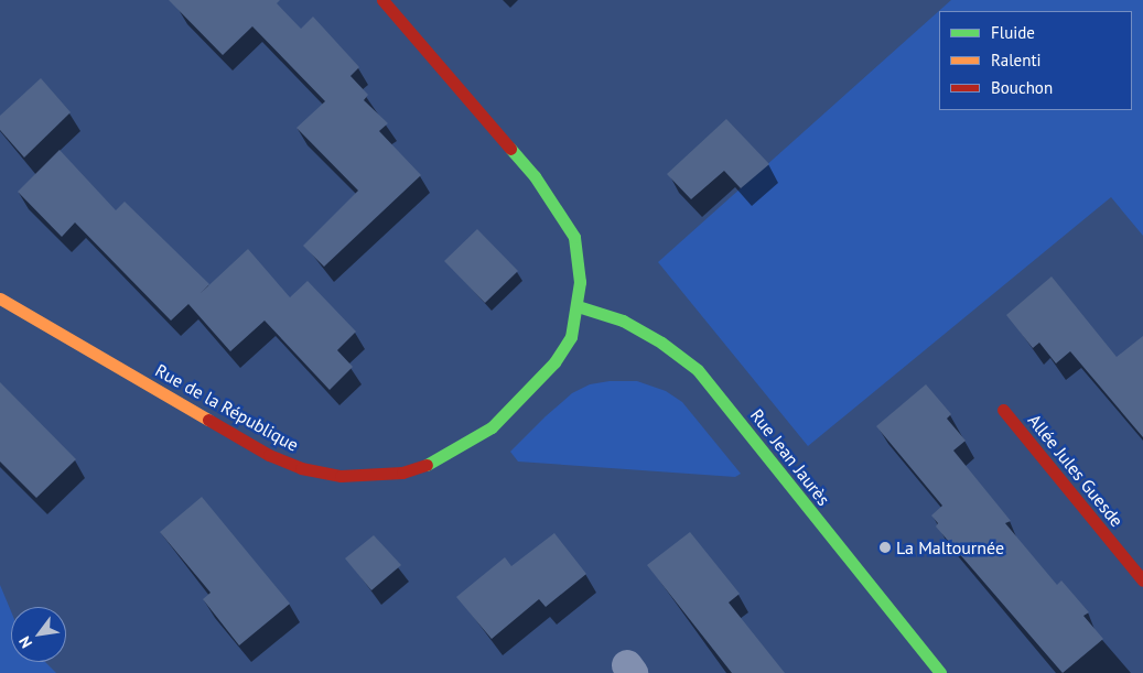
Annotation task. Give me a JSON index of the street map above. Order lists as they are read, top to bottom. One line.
{"streets":{"street":["Rue de la République","Rue Jean Jaurès","Allée Jules Guesde"]},"crossings":[["Rue de la République","Rue Jean Jaurès"]],"places":["La Maltournée"],"legend":["Fluide","Ralenti","Bouchon"],"north":"bottom left"}
